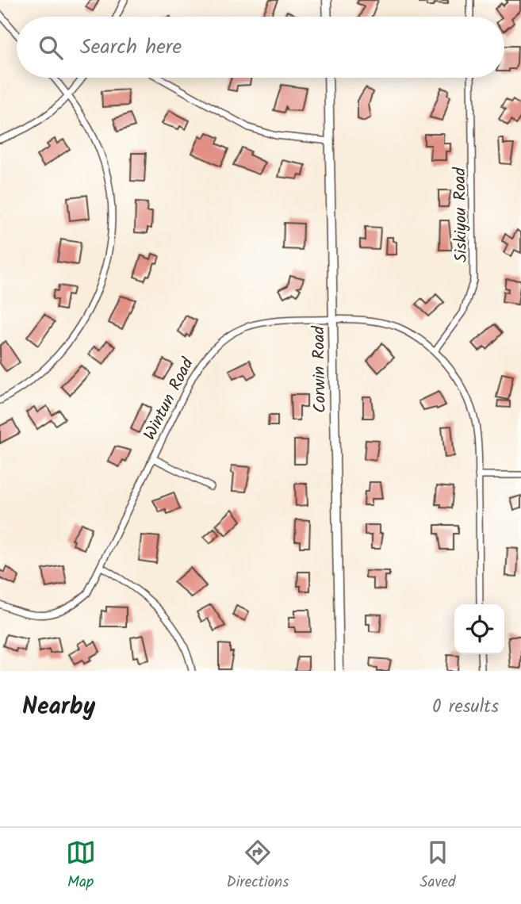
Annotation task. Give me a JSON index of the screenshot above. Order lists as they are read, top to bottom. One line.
{"streets":{"main road":["Corwin Road"],"street":["Siskiyou Road","Wintun Road"]},"crossings":[["Siskiyou Road","Wintun Road"],["Corwin Road","Wintun Road"]],"page":{"search":"Search here","heading":["Nearby","0 results"],"nav":["Map","Directions","Saved"]}}
